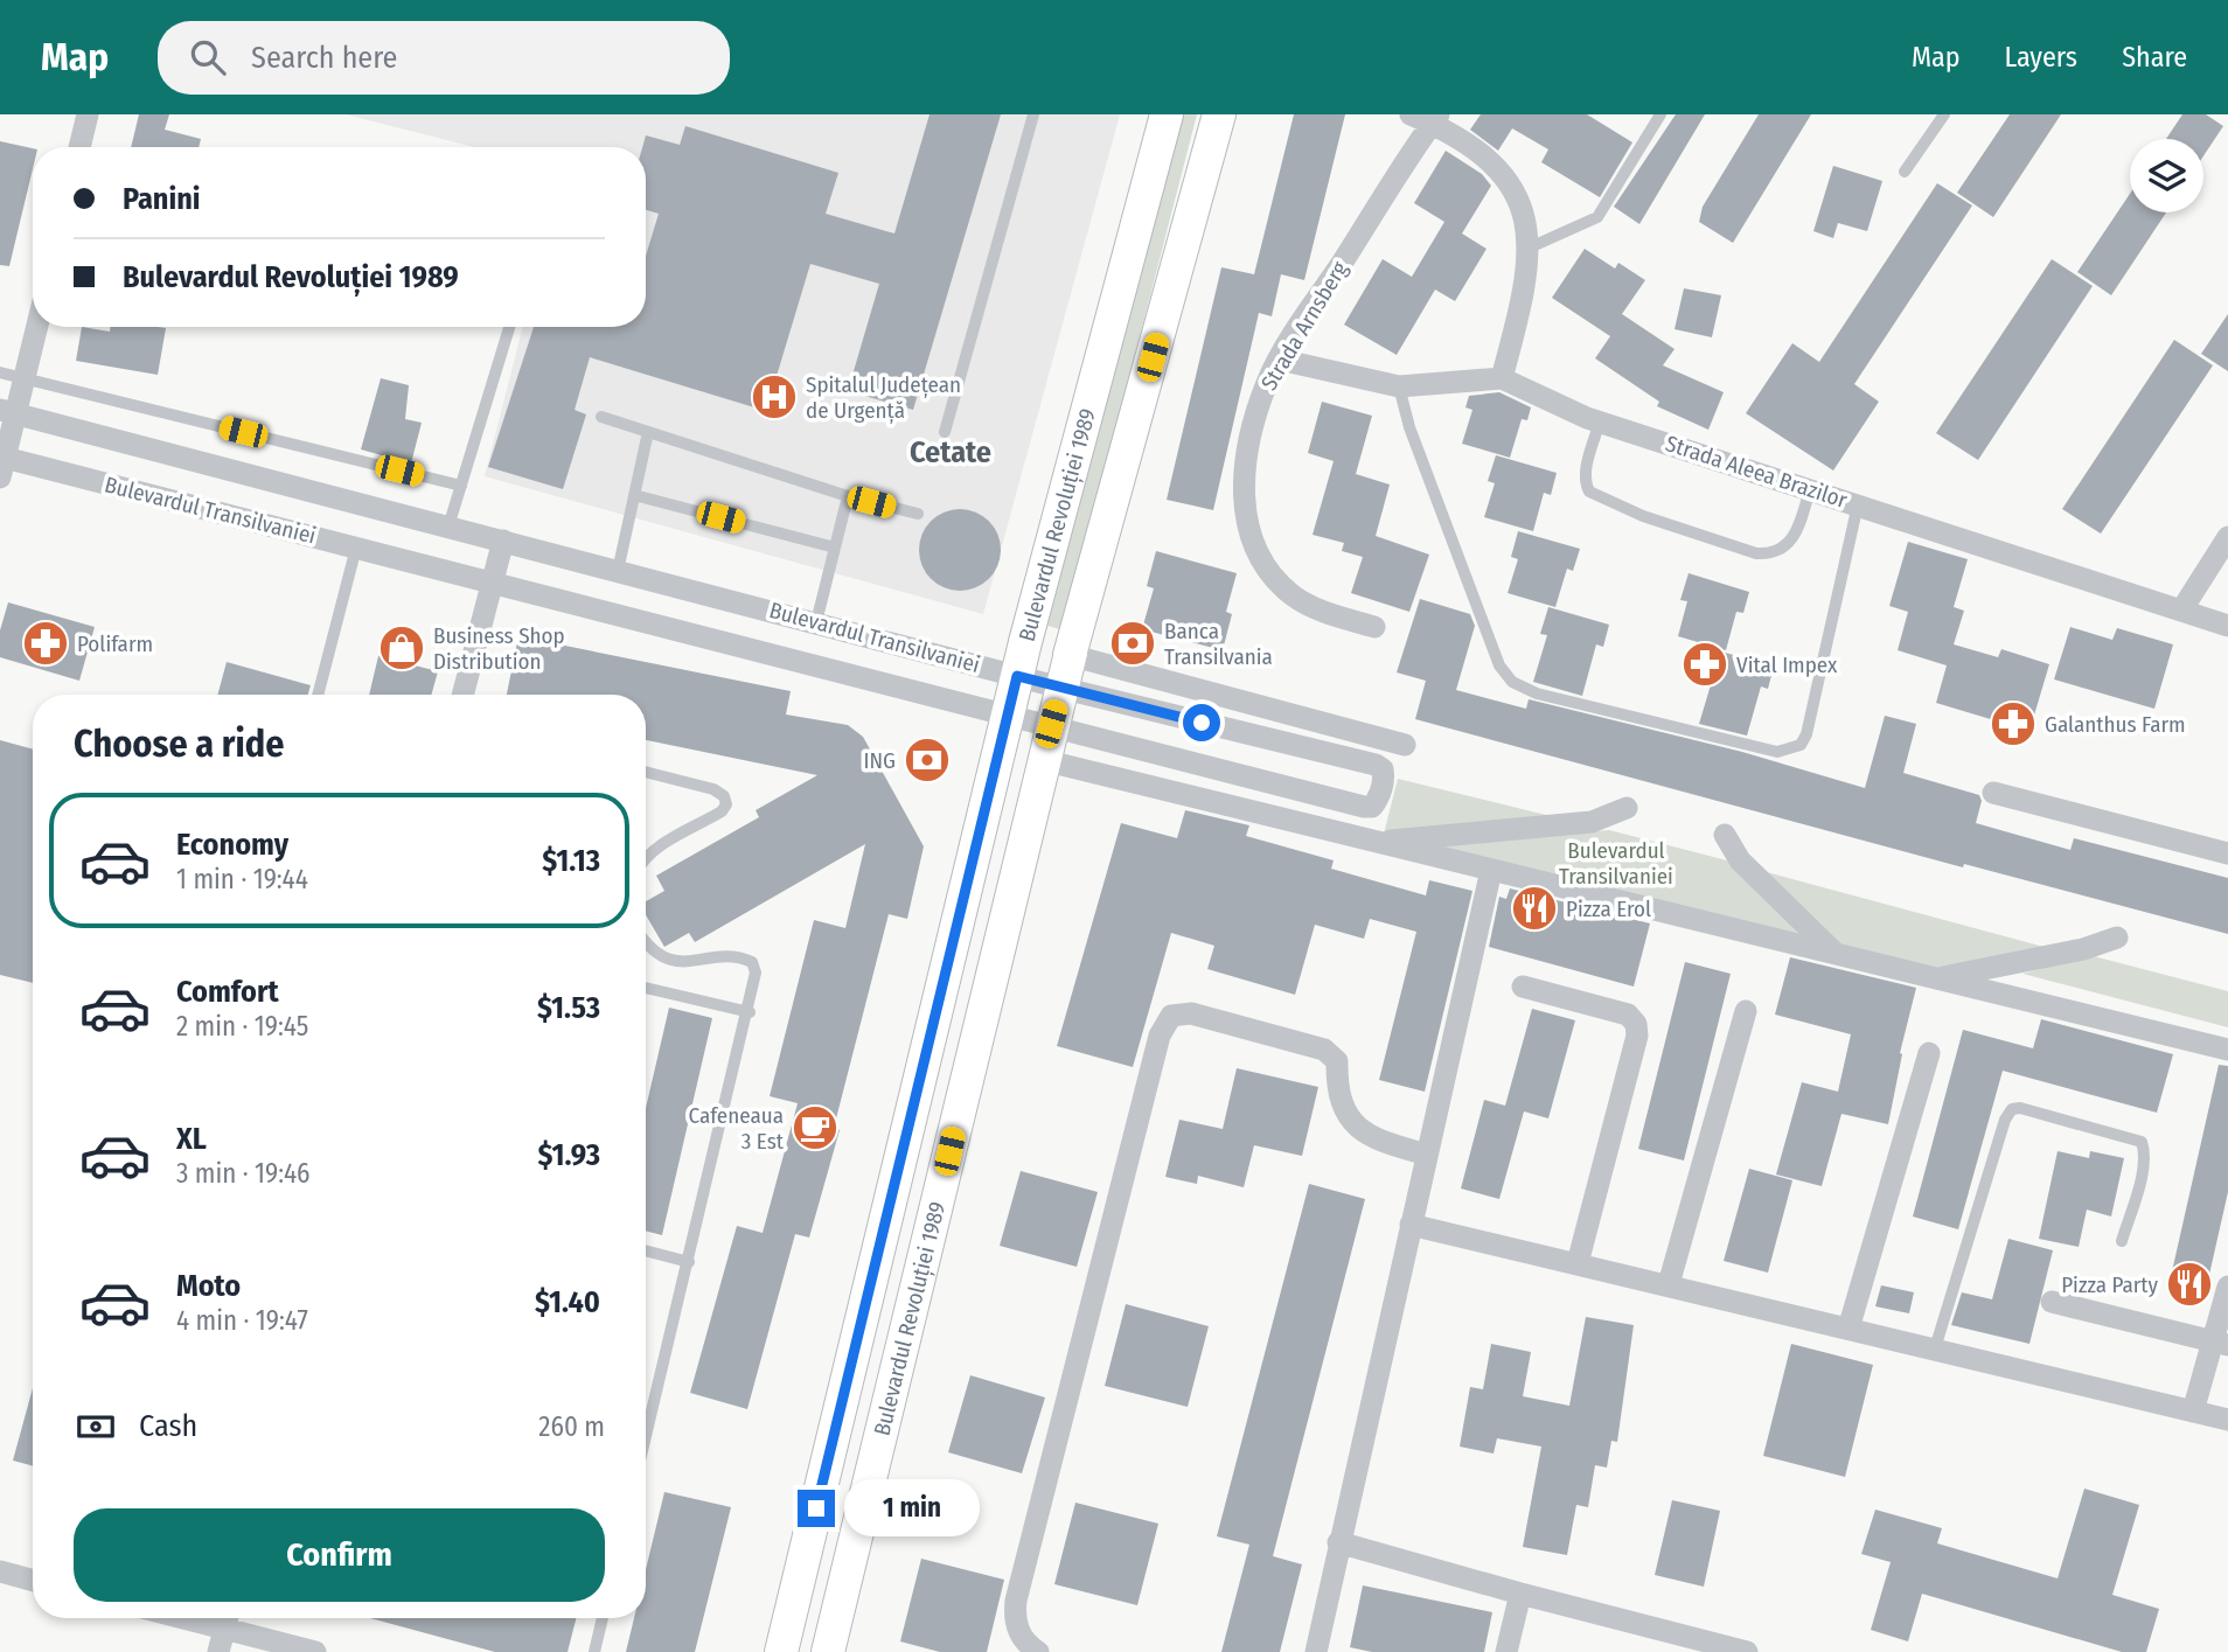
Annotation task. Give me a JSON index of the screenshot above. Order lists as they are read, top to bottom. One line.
{"streets":{"main road":["Bulevardul Revoluției 1989"],"street":["Strada Arnsberg","Strada Aleea Brazilor","Bulevardul Transilvaniei"]},"crossings":[["Strada Arnsberg","Strada Aleea Brazilor"],["Bulevardul Transilvaniei","Bulevardul Revoluției 1989"]],"districts":["Cetate"],"parks":["Bulevardul Transilvaniei"],"places":{"hospital":["Spitalul Județean de Urgență"],"pharmacy":["Polifarm","Vital Impex","Galanthus Farm"],"bank":["Banca Transilvania","ING"],"shop":["Business Shop Distribution"],"restaurant":["Pizza Erol","Pizza Party"],"cafe":["Cafeneaua 3 Est"]},"page":{"header":"Map","search":"Search here","nav":["Map","Layers","Share"],"banner":["Panini","Bulevardul Revoluției 1989"],"heading":"Choose a ride","list":[{"name":"Economy","note":"1 min · 19:44","value":"$1.13"},{"name":"Comfort","note":"2 min · 19:45","value":"$1.53"},{"name":"XL","note":"3 min · 19:46","value":"$1.93"},{"name":"Moto","note":"4 min · 19:47","value":"$1.40"}],"pay":["Cash","260 m"],"bubble":"1 min","buttons":"Confirm"}}
